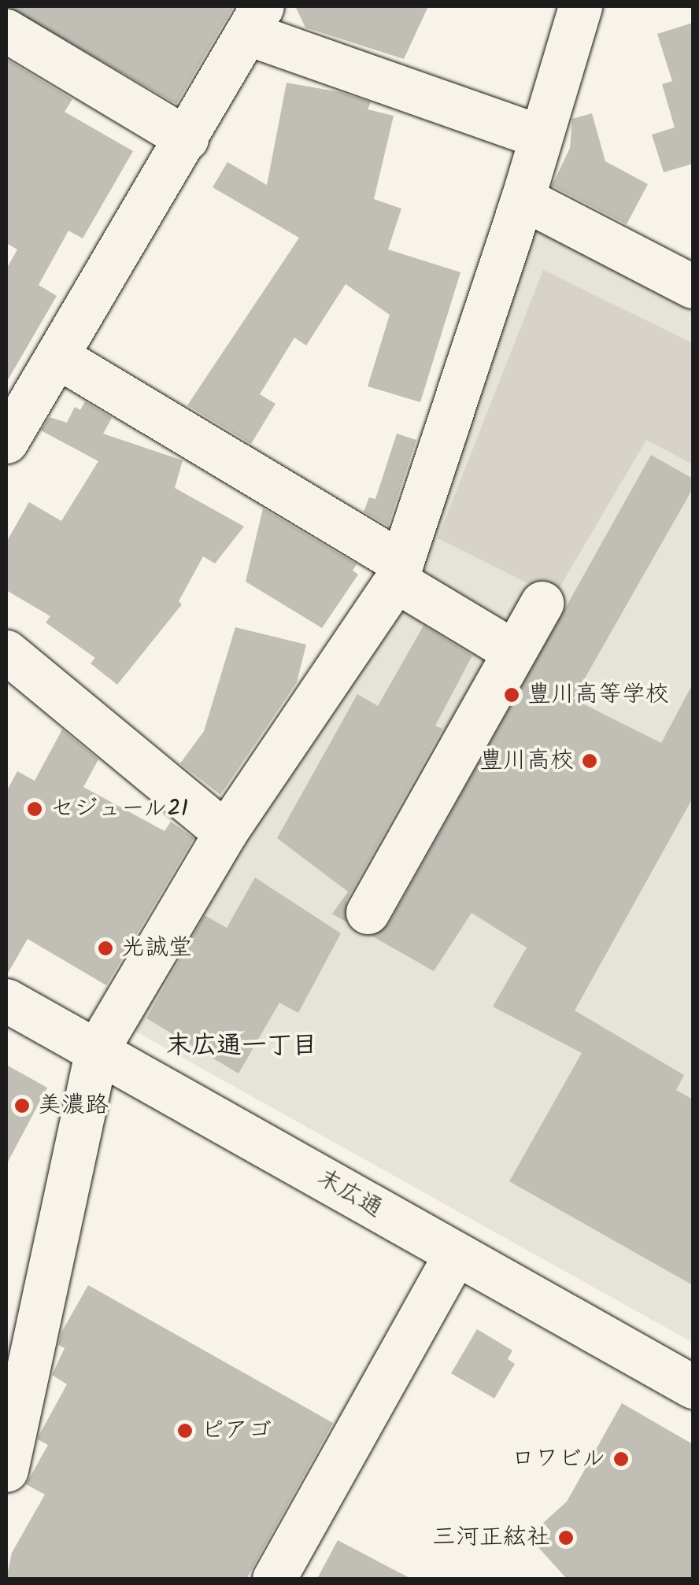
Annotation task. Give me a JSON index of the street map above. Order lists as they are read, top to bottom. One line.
{"streets":{"street":["末広通"]},"districts":["末広通一丁目"],"places":["豊川高等学校","豊川高校","セジュール21","光誠堂","美濃路","ピアゴ","ロワビル","三河正絃社"]}
